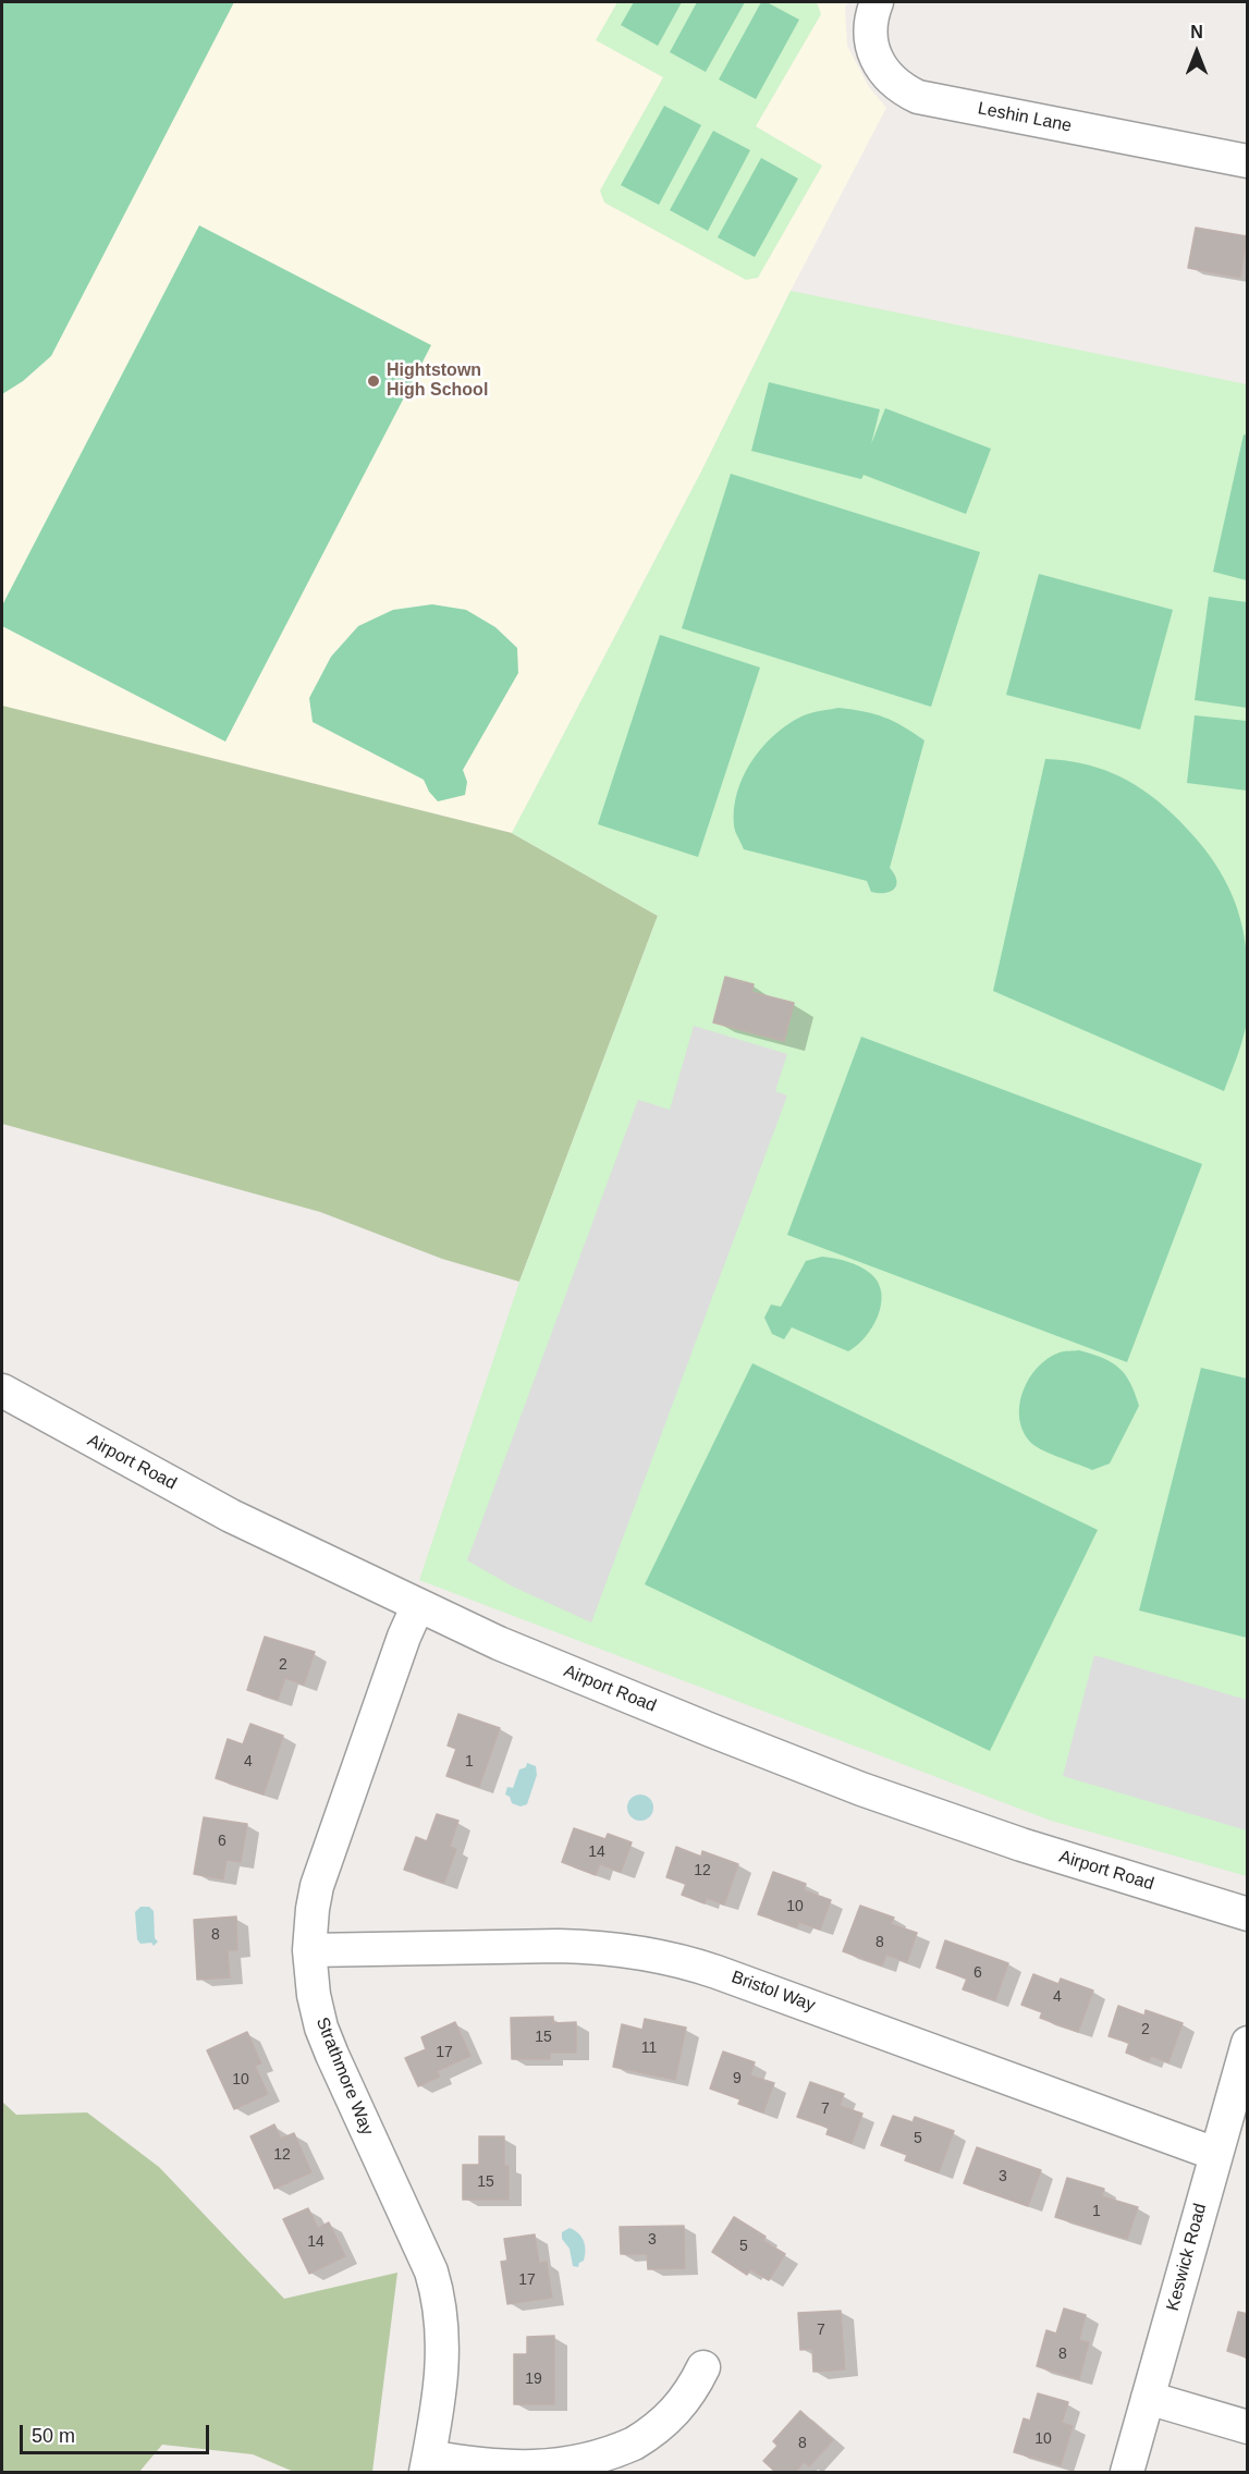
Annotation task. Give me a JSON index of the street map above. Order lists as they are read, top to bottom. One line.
{"streets":{"street":["Leshin Lane","Airport Road","Bristol Way","Strathmore Way","Keswick Road"]},"crossings":[["Airport Road","Strathmore Way"],["Bristol Way","Strathmore Way"],["Bristol Way","Keswick Road"]],"places":["Hightstown High School"],"house_numbers":["2","4","1","6","14","12","10","8","8","6","4","2","15","11","17","9","10","7","5","12","3","15","1","3","14","5","17","7","8","19","10","8"],"scale_bar":"50 m","north":"top"}
